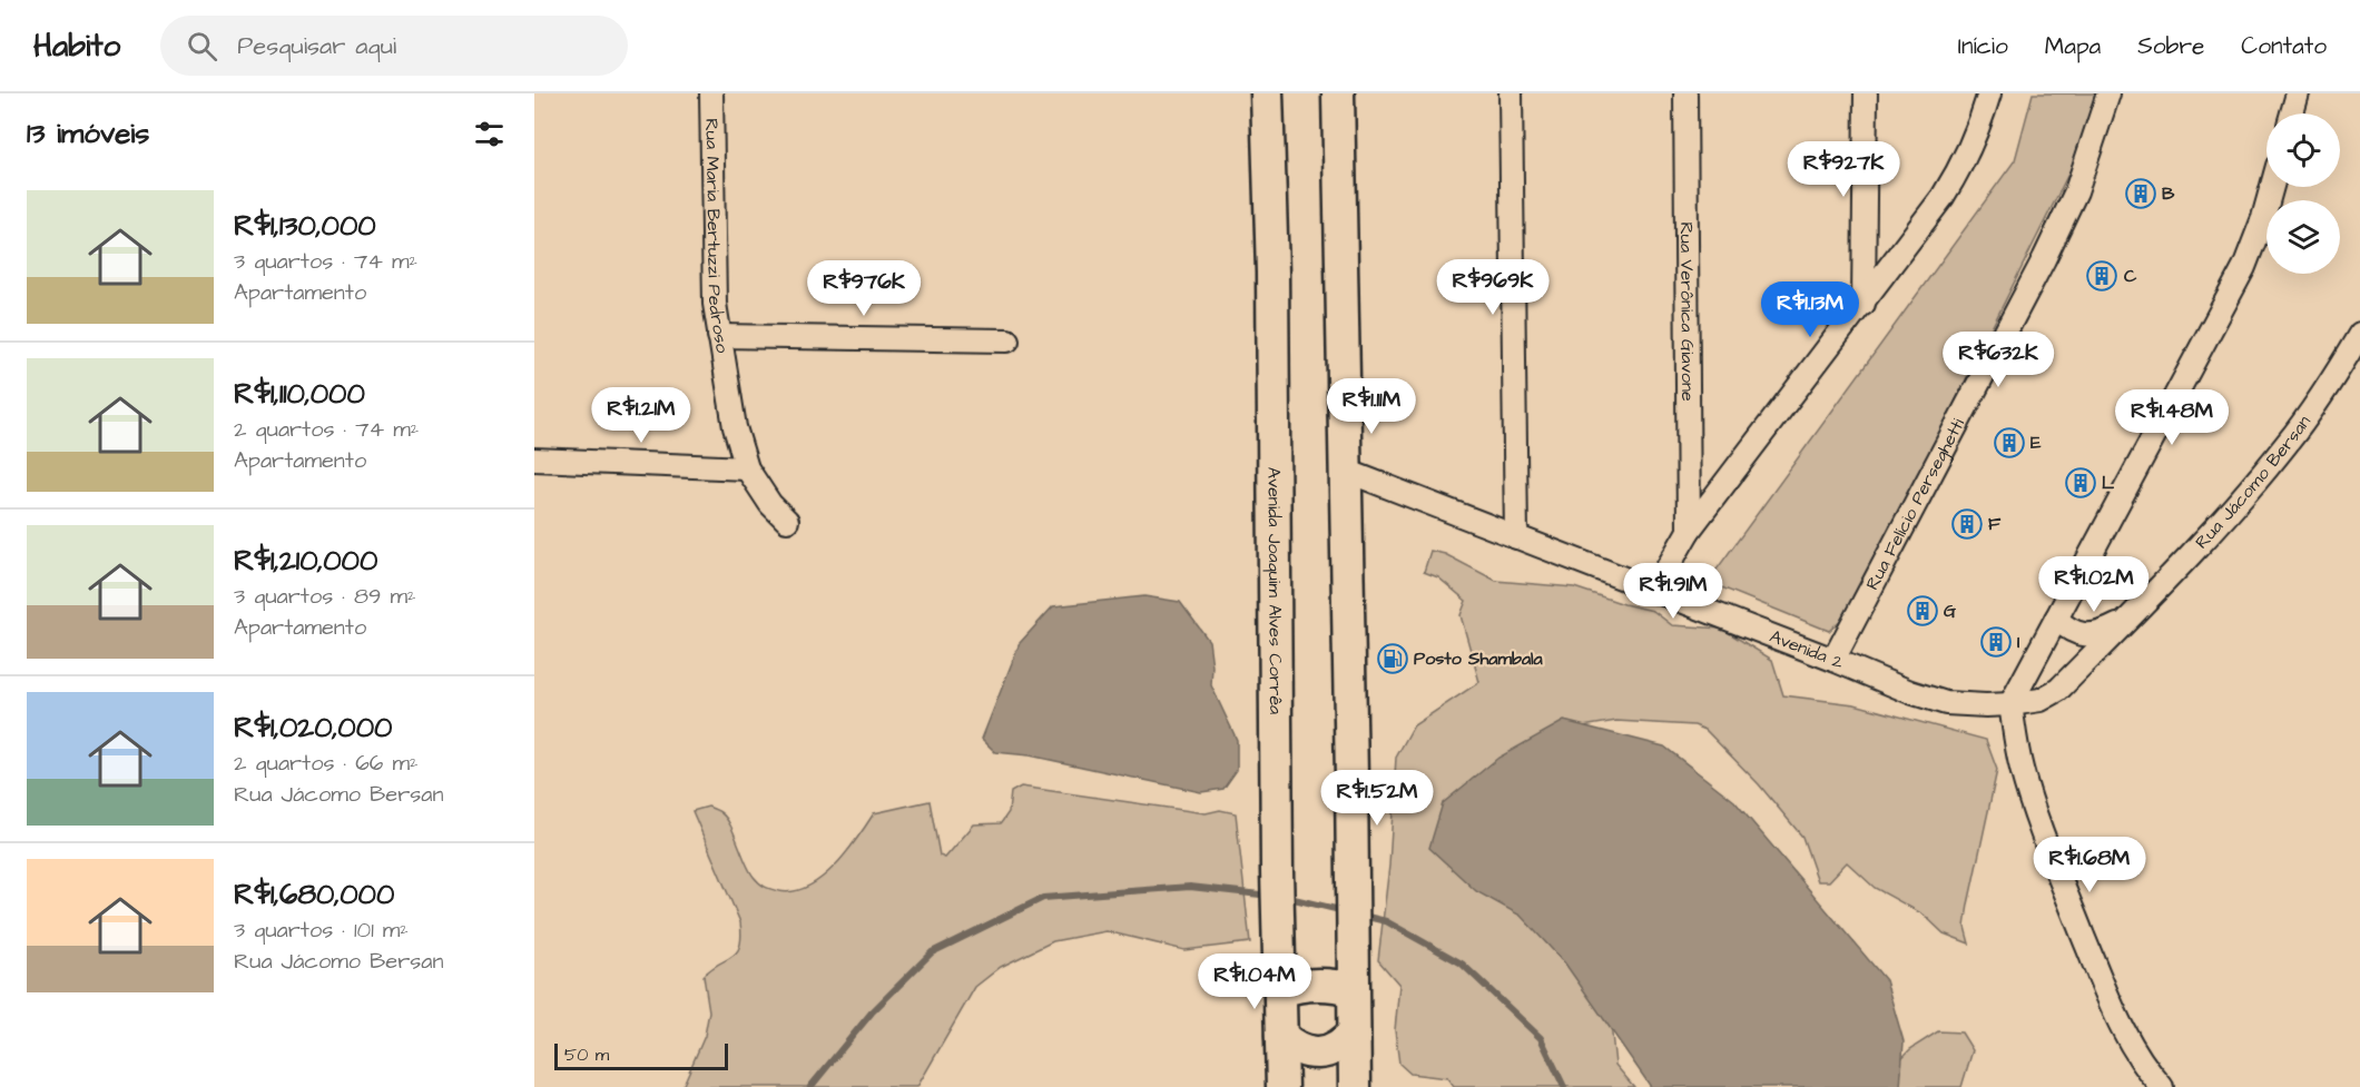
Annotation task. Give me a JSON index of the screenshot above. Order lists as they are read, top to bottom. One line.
{"streets":{"main road":["Avenida Joaquim Alves Corrêa"],"street":["Rua Maria Bertuzzi Pedroso","Rua Verônica Giavone","Rua Jácomo Bersan","Rua Felício Perseghetti","Avenida 2"]},"crossings":[["Rua Jácomo Bersan","Avenida 2"],["Rua Felício Perseghetti","Avenida 2"]],"places":{"building":["B","C","E","L","F","G","I"],"fuel station":["Posto Shambala"]},"scale_bar":"50 m","page":{"header":"Habito","search":"Pesquisar aqui","nav":["Início","Mapa","Sobre","Contato"],"heading":"13 imóveis","price":["R$927K","R$969K","R$976K","R$1.13M","R$632K","R$1.11M","R$1.21M","R$1.48M","R$1.02M","R$1.91M","R$1.52M","R$1.68M","R$1.04M"],"list":[{"name":"R$1,130,000","note":"3 quartos · 74 m² · Apartamento"},{"name":"R$1,110,000","note":"2 quartos · 74 m² · Apartamento"},{"name":"R$1,210,000","note":"3 quartos · 89 m² · Apartamento"},{"name":"R$1,020,000","note":"2 quartos · 66 m² · Rua Jácomo Bersan"},{"name":"R$1,680,000","note":"3 quartos · 101 m² · Rua Jácomo Bersan"}],"scale":"50 m"}}
